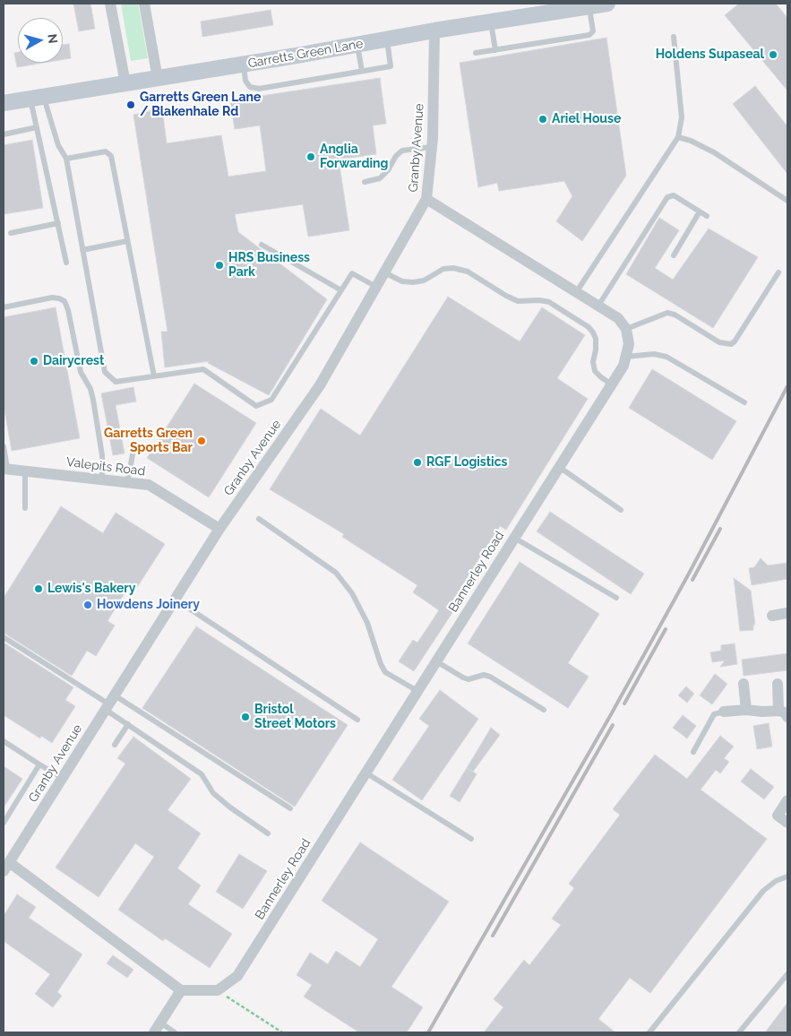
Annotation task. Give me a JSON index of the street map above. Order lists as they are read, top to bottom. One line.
{"streets":{"street":["Garretts Green Lane","Granby Avenue","Valepits Road","Bannerley Road"]},"crossings":[["Garretts Green Lane","Granby Avenue"],["Granby Avenue","Valepits Road"]],"places":["Holdens Supaseal","Garretts Green Lane / Blakenhale Rd","Ariel House","Anglia Forwarding","HRS Business Park","Dairycrest","Garretts Green Sports Bar","RGF Logistics","Lewis's Bakery","Howdens Joinery","Bristol Street Motors"],"north":"right"}
